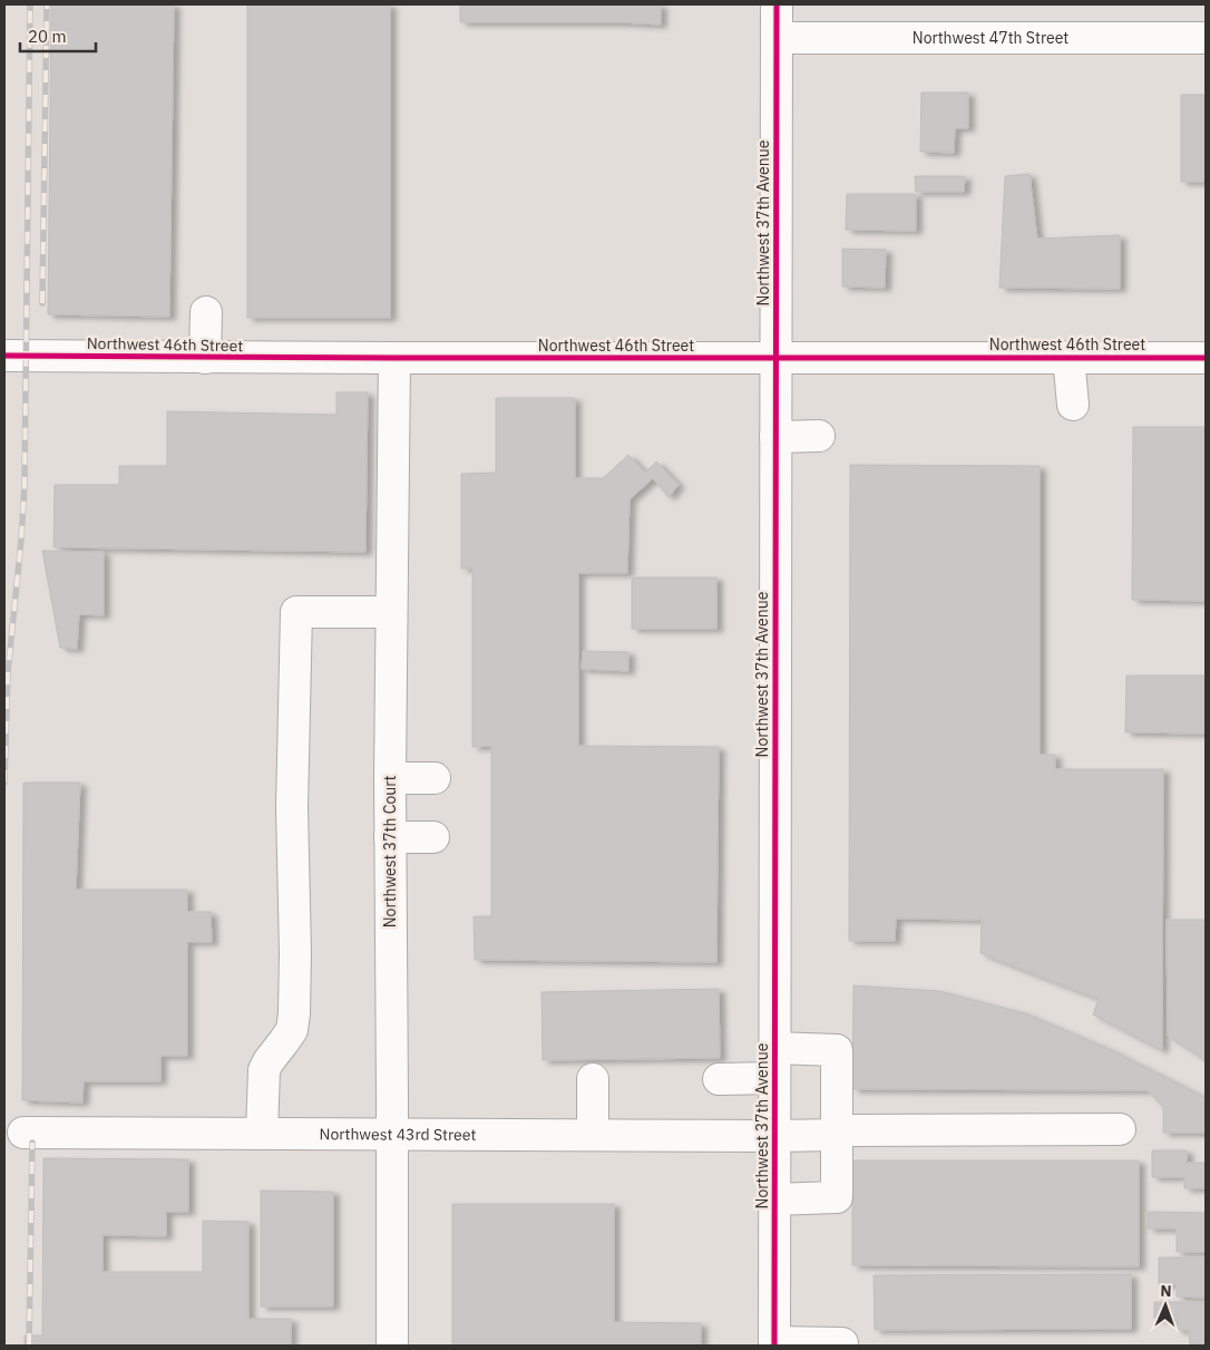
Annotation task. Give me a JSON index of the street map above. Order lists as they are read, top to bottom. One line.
{"streets":{"street":["Northwest 47th Street","Northwest 37th Avenue","Northwest 46th Street","Northwest 37th Court","Northwest 43rd Street"]},"crossings":[["Northwest 47th Street","Northwest 37th Avenue"],["Northwest 37th Avenue","Northwest 46th Street"],["Northwest 37th Avenue","Northwest 43rd Street"],["Northwest 46th Street","Northwest 37th Court"],["Northwest 37th Court","Northwest 43rd Street"]],"scale_bar":"20 m","north":"top"}
